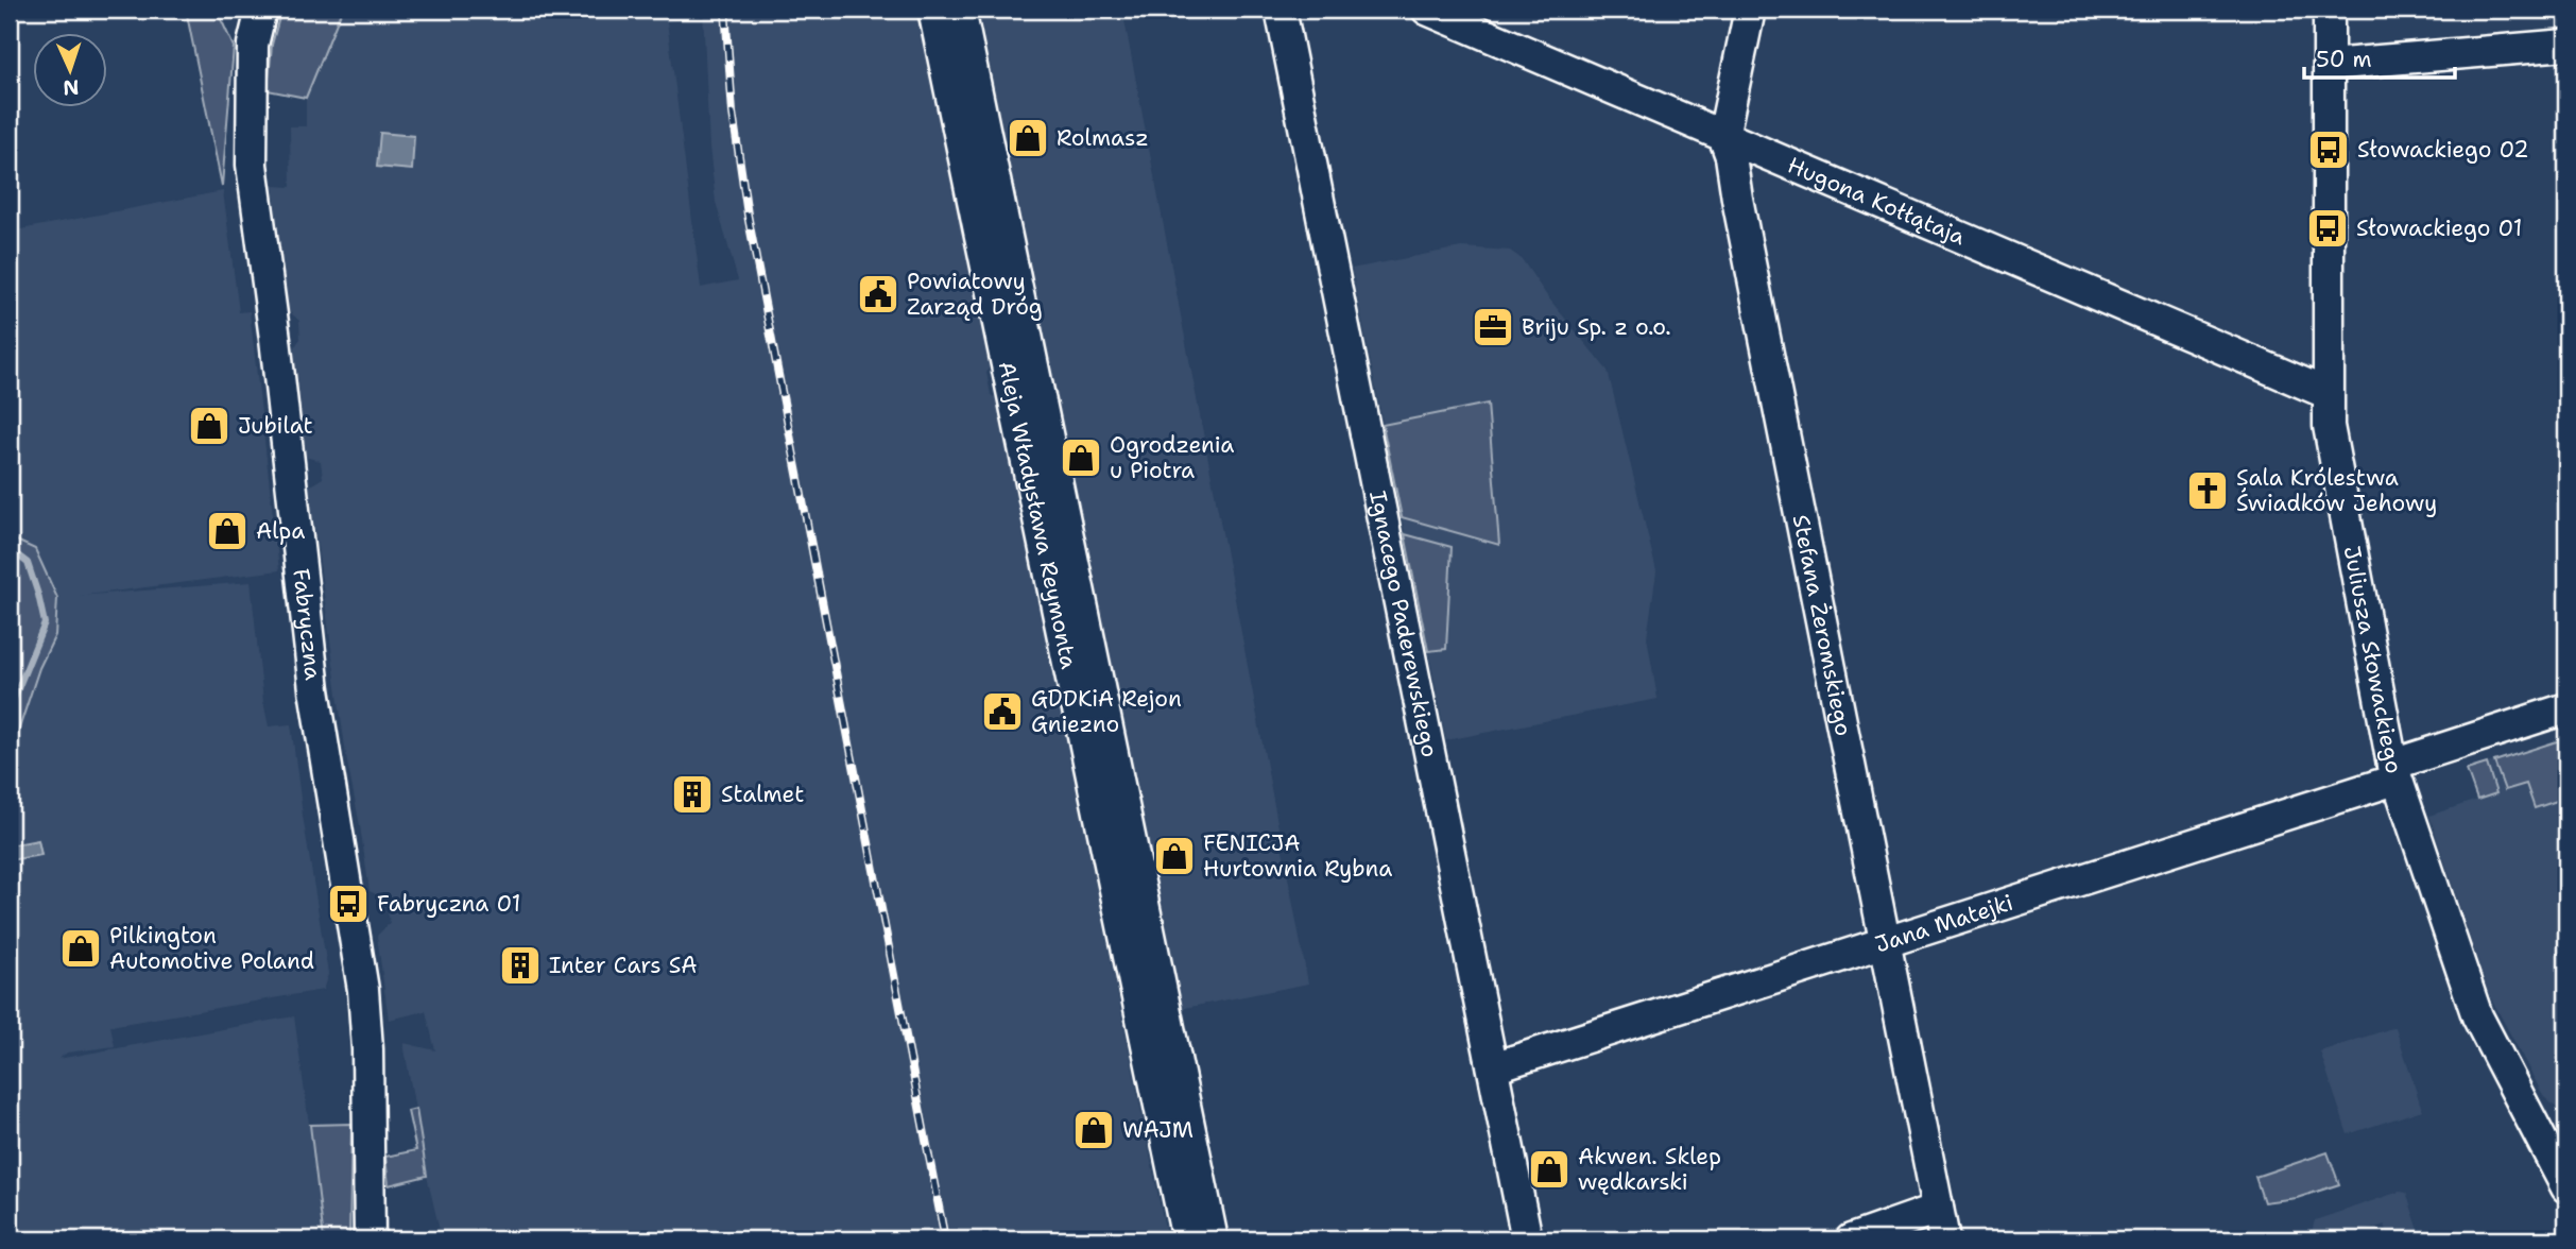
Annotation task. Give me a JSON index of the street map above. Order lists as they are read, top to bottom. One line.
{"streets":{"street":["Hugona Kołłątaja","Aleja Władysława Reymonta","Fabryczna","Ignacego Paderewskiego","Stefana Żeromskiego","Juliusza Słowackiego","Jana Matejki"]},"crossings":[["Hugona Kołłątaja","Stefana Żeromskiego"],["Hugona Kołłątaja","Juliusza Słowackiego"],["Ignacego Paderewskiego","Jana Matejki"],["Stefana Żeromskiego","Jana Matejki"],["Juliusza Słowackiego","Jana Matejki"]],"places":{"shop":["Rolmasz","Jubilat","Ogrodzenia u Piotra","Alpa","FENICJA Hurtownia Rybna","Pilkington Automotive Poland","WAJM","Akwen. Sklep wędkarski"],"bus stop":["Słowackiego 02","Słowackiego 01","Fabryczna 01"],"public building":["Powiatowy Zarząd Dróg","GDDKiA Rejon Gniezno"],"office":["Briju Sp. z o.o."],"church":["Sala Królestwa Świadków Jehowy"],"building":["Stalmet","Inter Cars SA"]},"scale_bar":"50 m","north":"bottom"}
